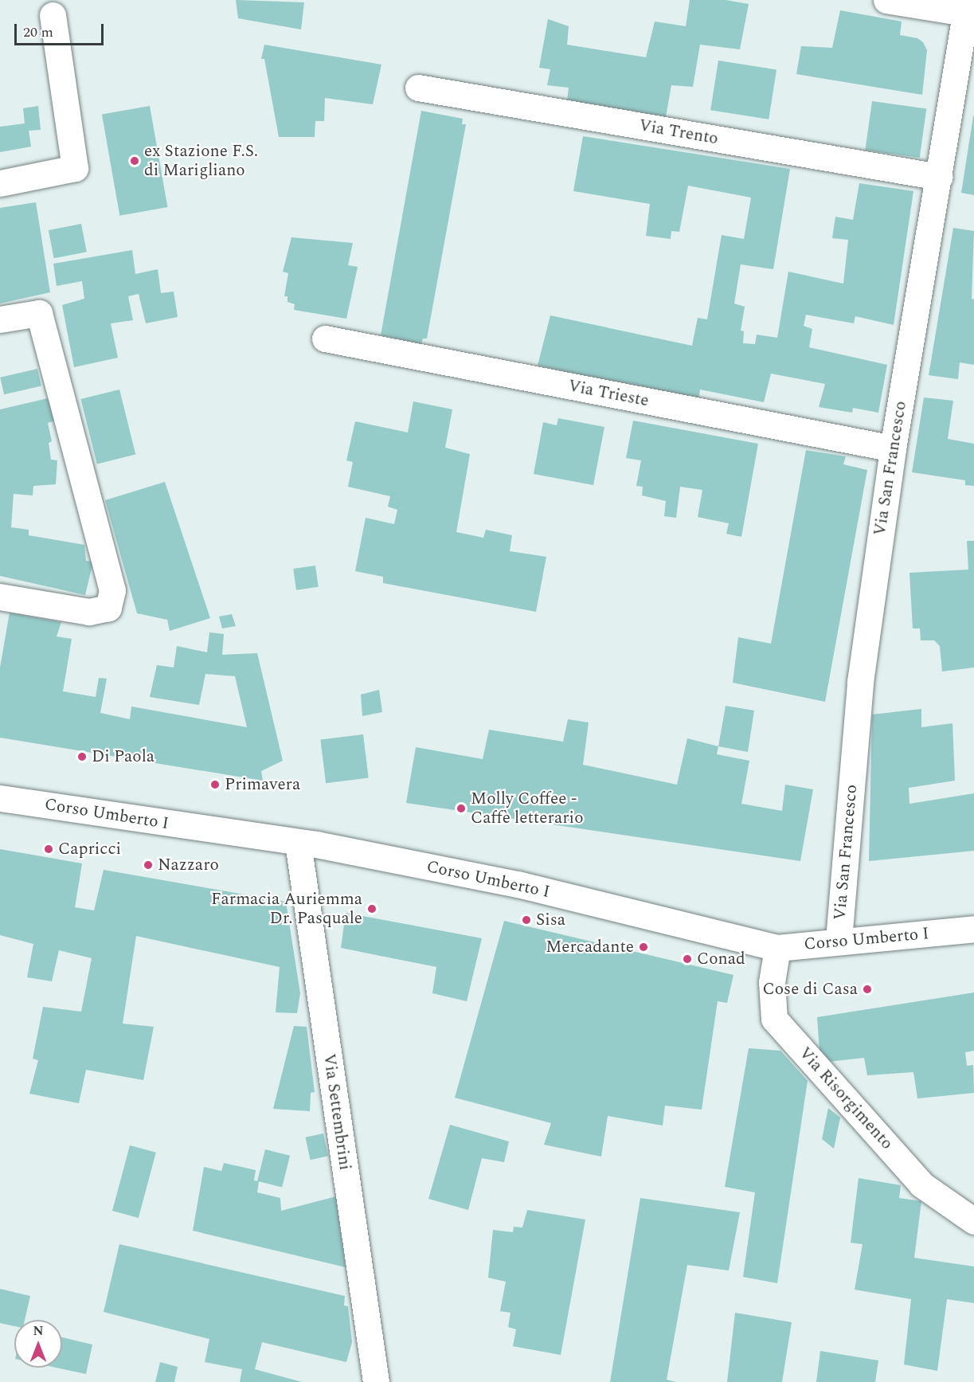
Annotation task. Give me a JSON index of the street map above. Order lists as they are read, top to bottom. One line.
{"streets":{"street":["Via Trento","Via Trieste","Via San Francesco","Corso Umberto I","Via Risorgimento","Via Settembrini"]},"crossings":[["Via Trento","Via San Francesco"],["Via Trieste","Via San Francesco"],["Via San Francesco","Corso Umberto I"],["Corso Umberto I","Via Risorgimento"],["Corso Umberto I","Via Settembrini"]],"places":["ex Stazione F.S. di Marigliano","Di Paola","Primavera","Molly Coffee - Caffè letterario","Capricci","Nazzaro","Farmacia Auriemma Dr. Pasquale","Sisa","Mercadante","Conad","Cose di Casa"],"scale_bar":"20 m","north":"top"}
